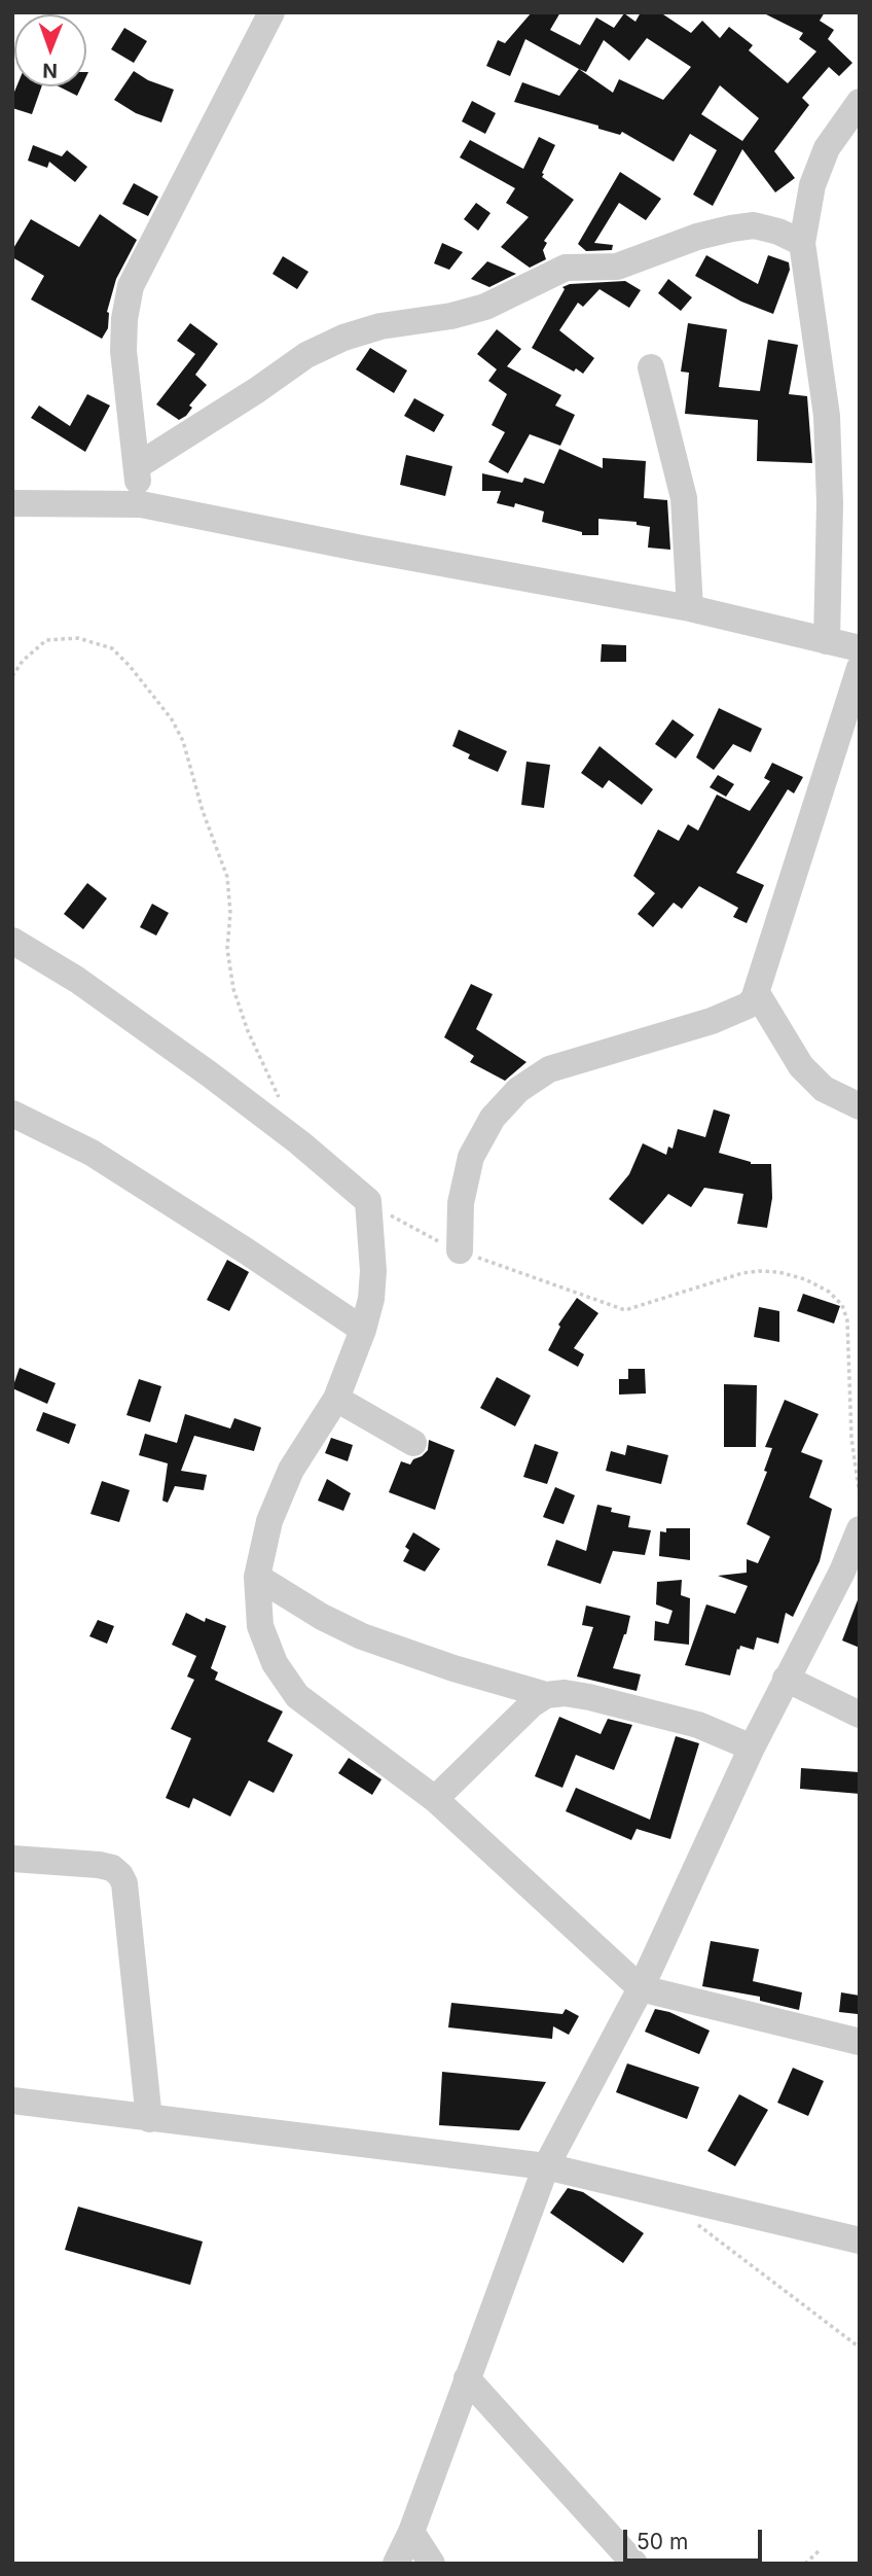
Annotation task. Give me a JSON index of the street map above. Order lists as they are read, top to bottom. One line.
{"scale_bar":"50 m","north":"bottom"}
